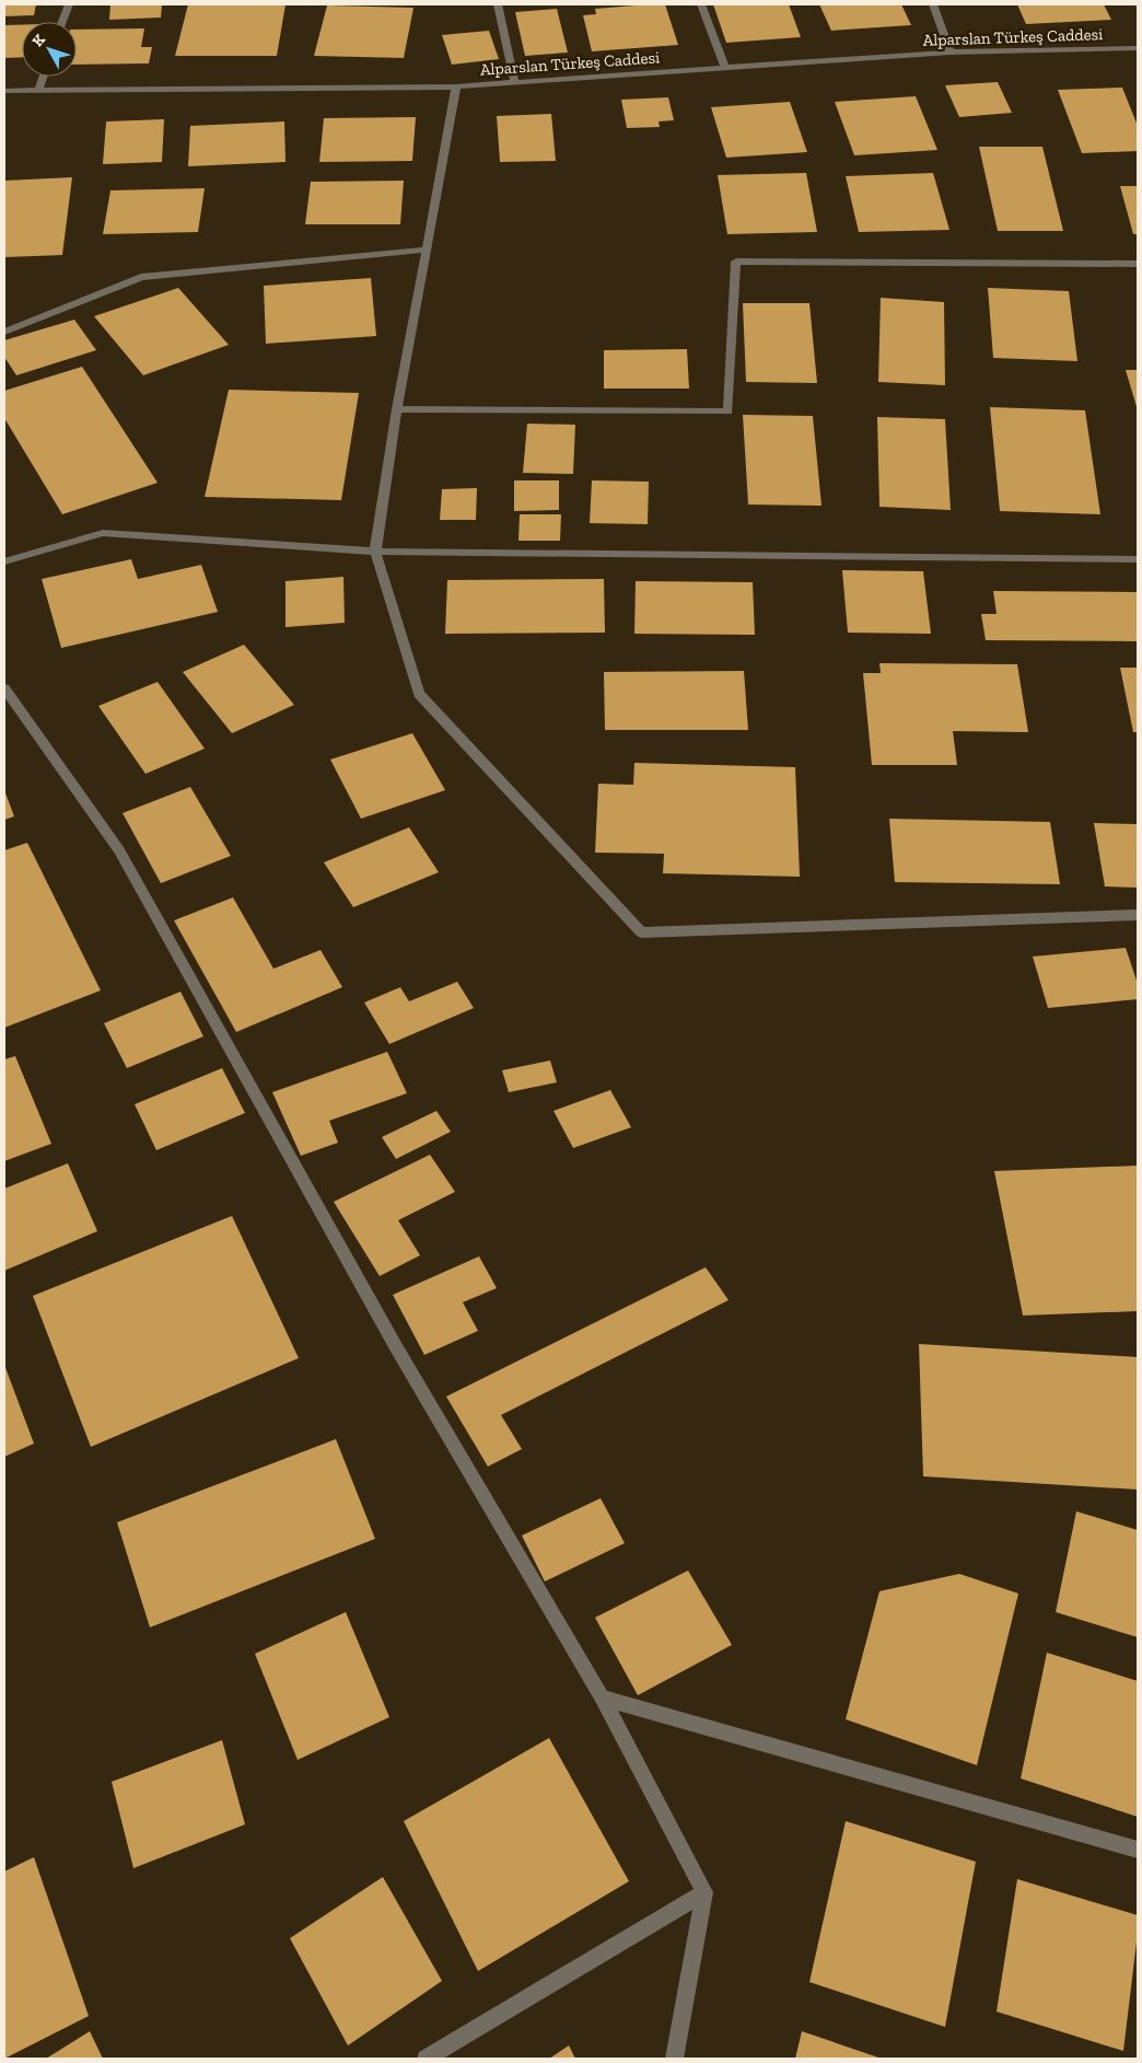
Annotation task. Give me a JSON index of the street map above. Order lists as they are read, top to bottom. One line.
{"streets":{"street":["Alparslan Türkeş Caddesi"]},"north":"top left"}
